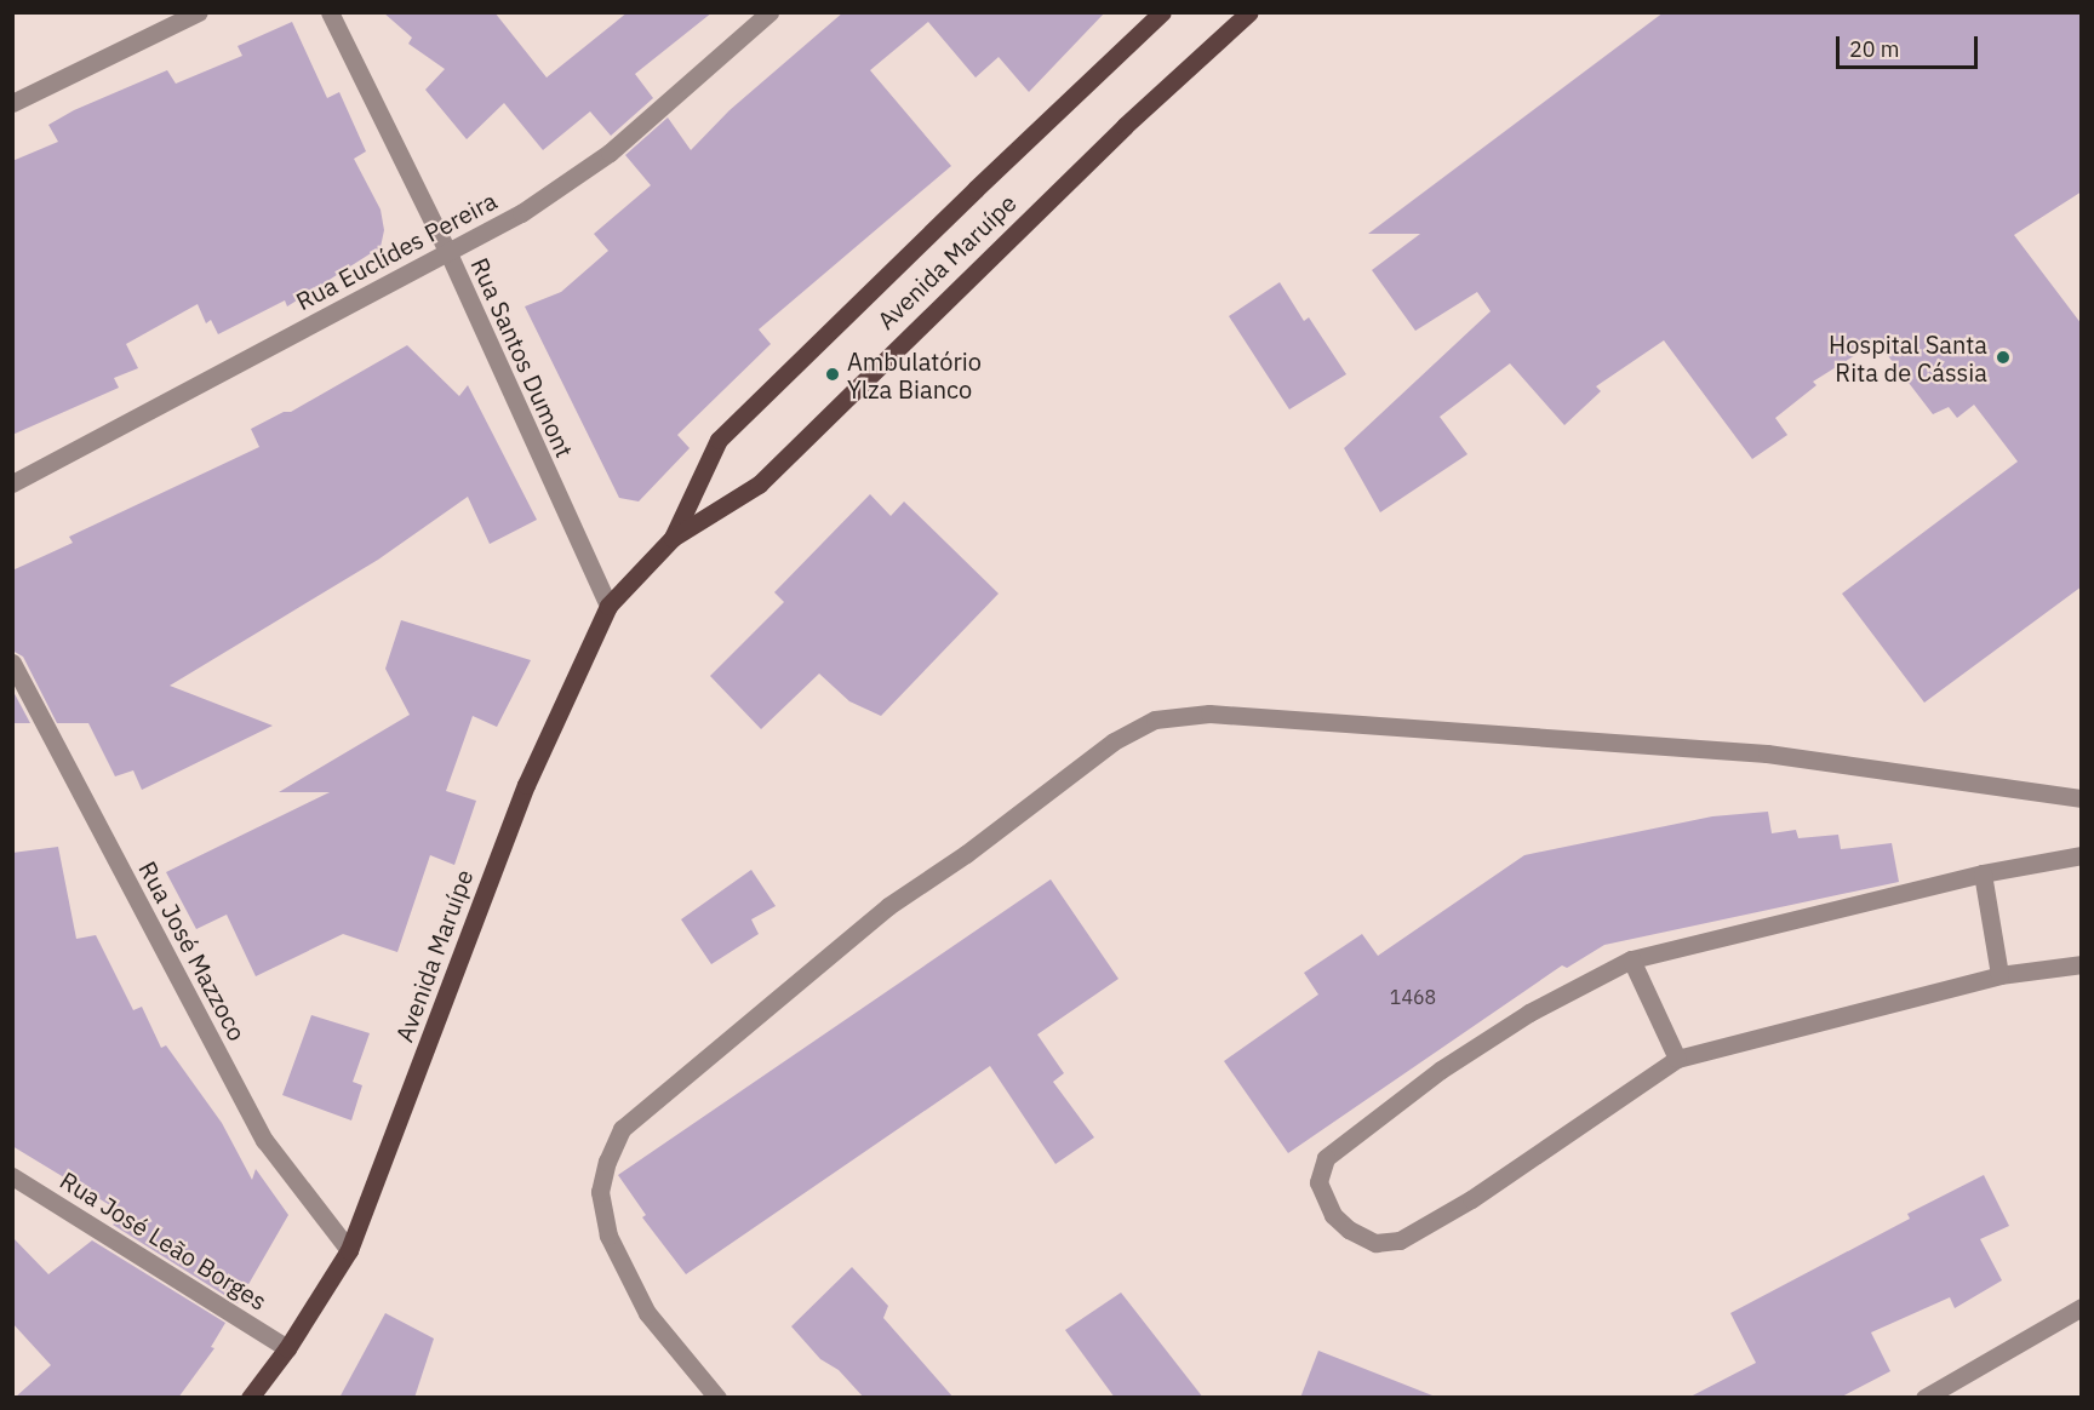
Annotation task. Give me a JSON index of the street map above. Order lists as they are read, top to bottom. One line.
{"streets":{"main road":["Avenida Maruípe"],"street":["Rua Euclídes Pereira","Rua Santos Dumont","Rua José Mazzoco","Rua José Leão Borges"]},"crossings":[["Rua Euclídes Pereira","Rua Santos Dumont"],["Avenida Maruípe","Rua Santos Dumont"],["Avenida Maruípe","Rua José Mazzoco"],["Avenida Maruípe","Rua José Leão Borges"]],"places":["Hospital Santa Rita de Cássia","Ambulatório Ylza Bianco"],"house_numbers":["1468"],"scale_bar":"20 m"}
